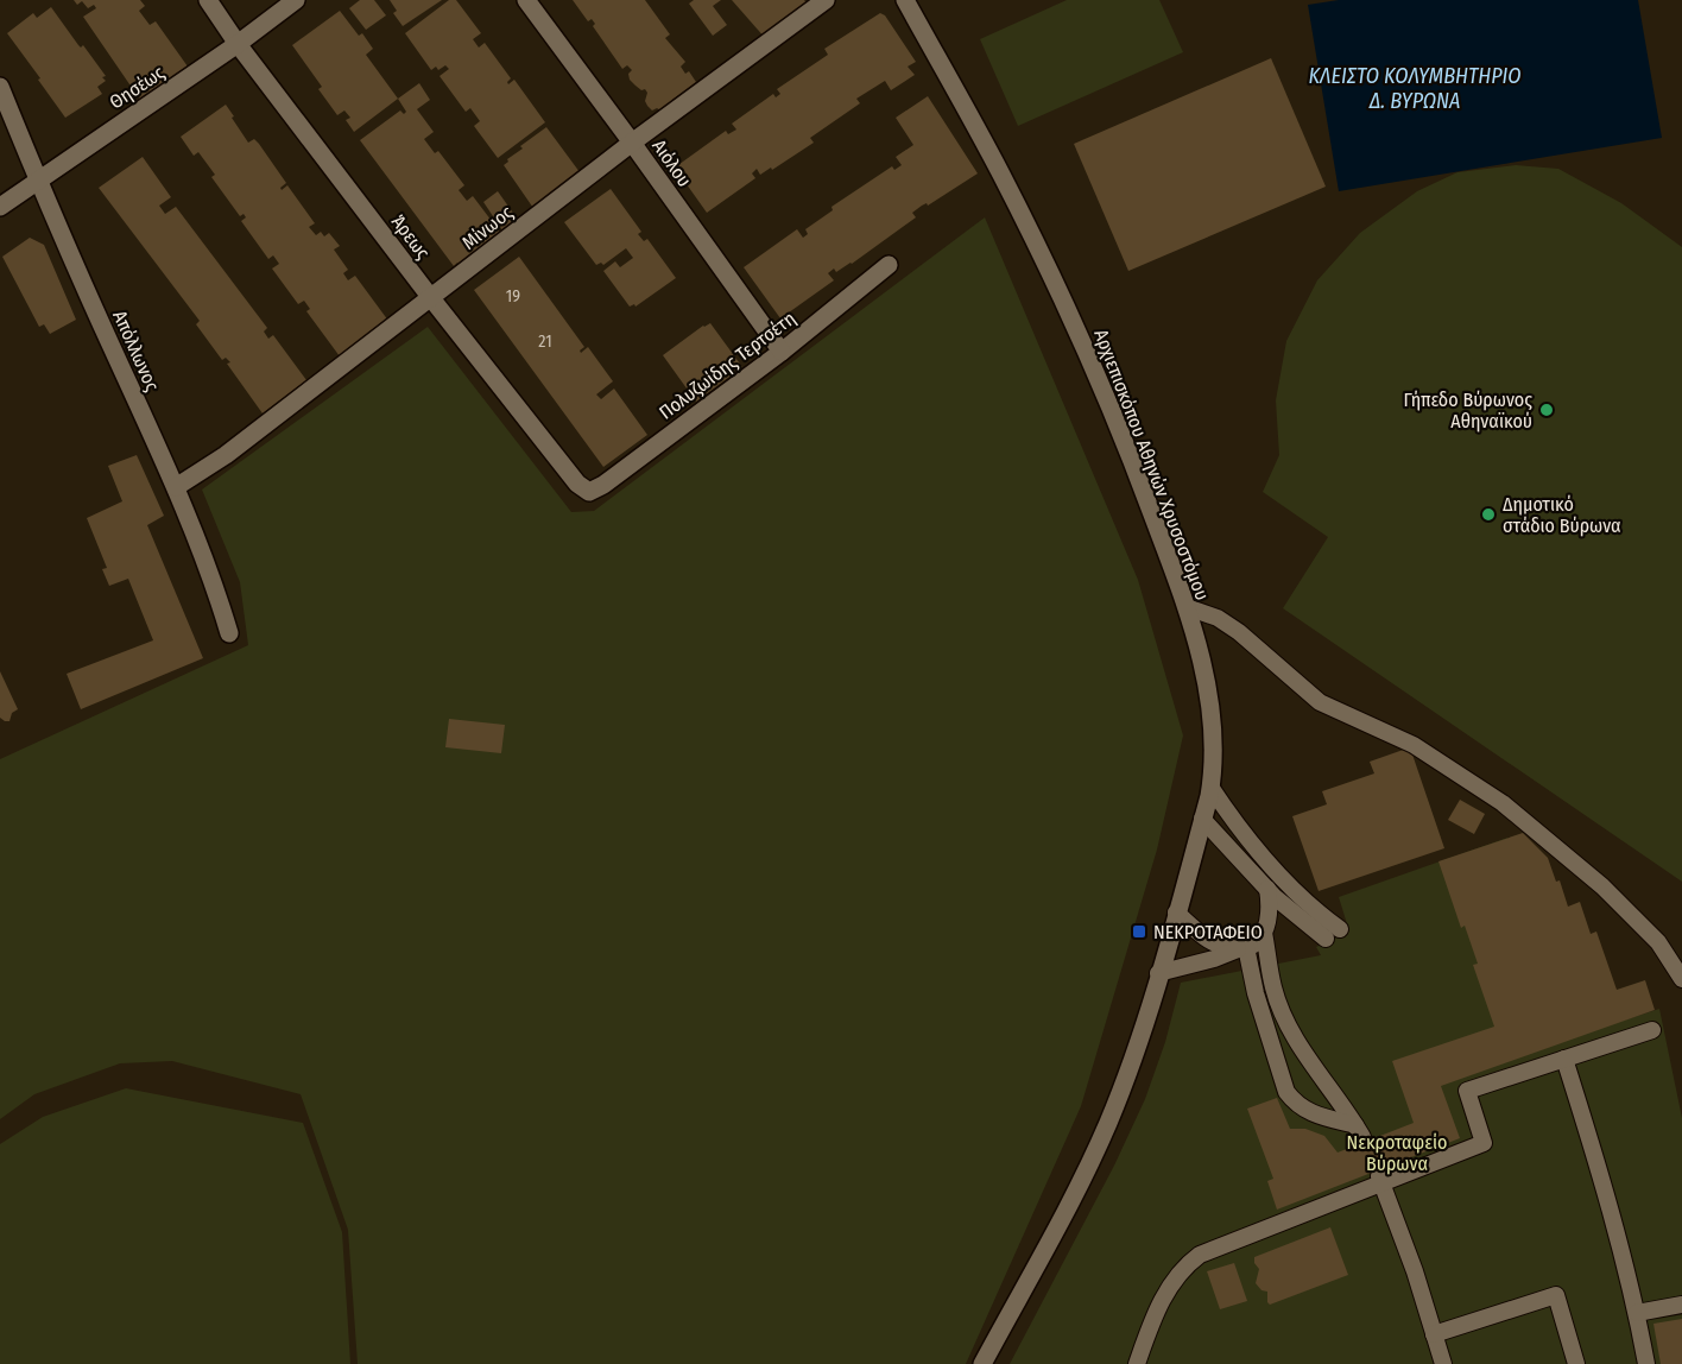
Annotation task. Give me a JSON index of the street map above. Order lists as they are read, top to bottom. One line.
{"streets":{"street":["Θησέως","Αιόλου","Μίνωος","Άρεως","Απόλλωνος","Πολυζωίδης Τερτσέτη","Αρχιεπισκόπου Αθηνών Χρυσοστόμου"]},"crossings":[["Θησέως","Άρεως"],["Θησέως","Απόλλωνος"],["Αιόλου","Μίνωος"],["Αιόλου","Πολυζωίδης Τερτσέτη"],["Μίνωος","Άρεως"],["Μίνωος","Απόλλωνος"],["Άρεως","Πολυζωίδης Τερτσέτη"]],"water":["ΚΛΕΙΣΤΟ ΚΟΛΥΜΒΗΤΗΡΙΟ Δ. ΒΥΡΩΝΑ"],"parks":["Νεκροταφείο Βύρωνα"],"places":{"other":["Γήπεδο Βύρωνος Αθηναϊκού","Δημοτικό στάδιο Βύρωνα"],"transit":["ΝΕΚΡΟΤΑΦΕΙΟ"]},"house_numbers":["19","21"]}
